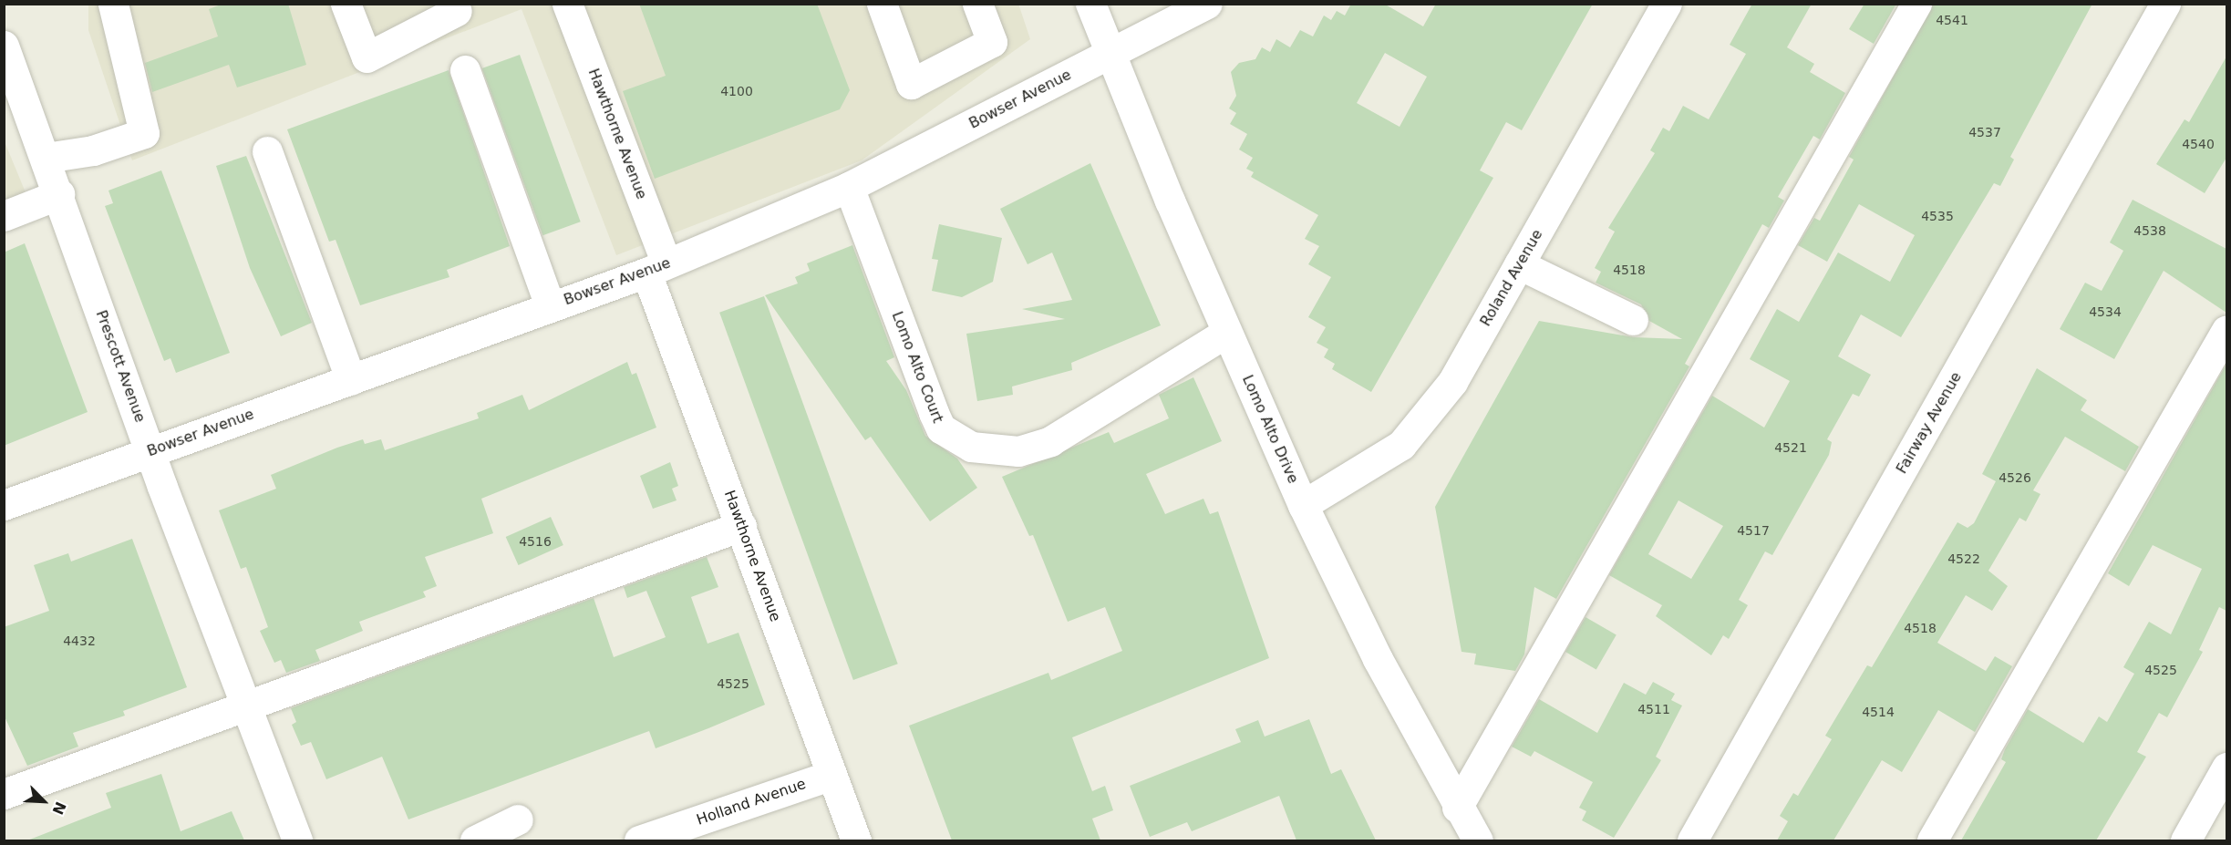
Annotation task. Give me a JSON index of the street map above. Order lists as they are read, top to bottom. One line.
{"streets":{"street":["Bowser Avenue","Hawthorne Avenue","Roland Avenue","Prescott Avenue","Lomo Alto Court","Fairway Avenue","Lomo Alto Drive","Holland Avenue"]},"crossings":[["Bowser Avenue","Hawthorne Avenue"],["Bowser Avenue","Prescott Avenue"],["Bowser Avenue","Lomo Alto Court"],["Bowser Avenue","Lomo Alto Drive"],["Hawthorne Avenue","Holland Avenue"],["Roland Avenue","Lomo Alto Drive"],["Lomo Alto Court","Lomo Alto Drive"]],"house_numbers":["4541","4100","4537","4540","4535","4538","4518","4534","4521","4526","4517","4516","4522","4518","4432","4525","4525","4511","4514"],"north":"bottom right"}
